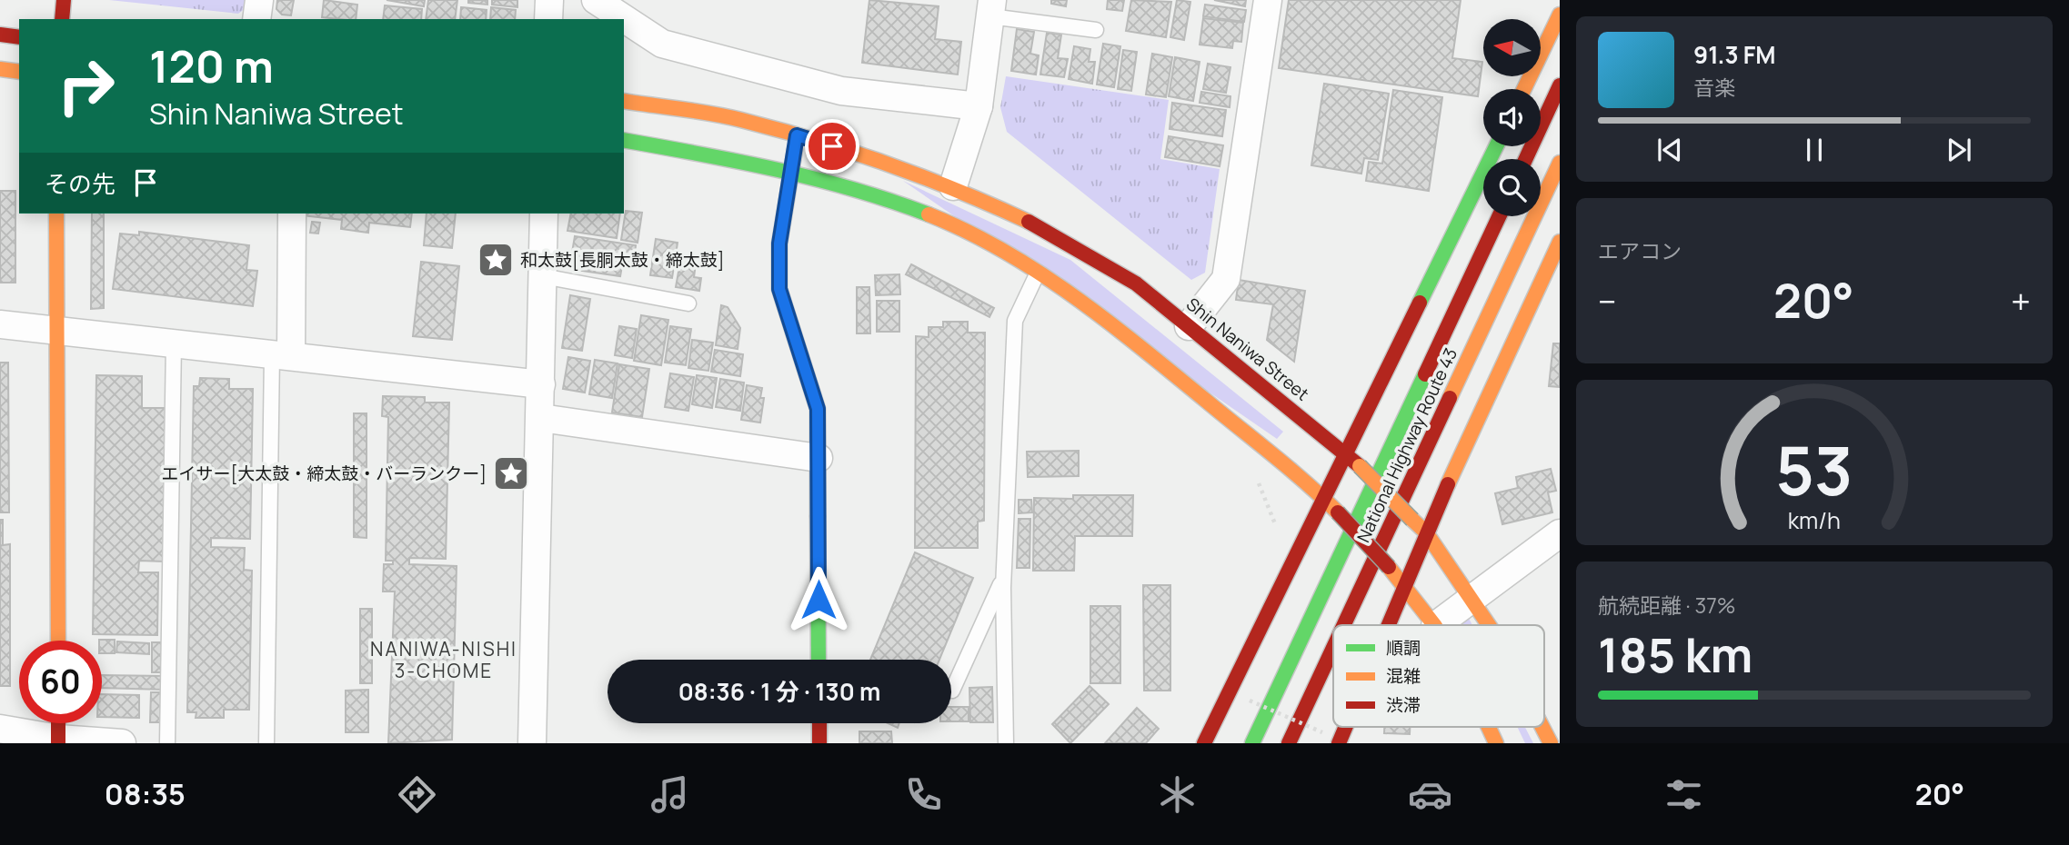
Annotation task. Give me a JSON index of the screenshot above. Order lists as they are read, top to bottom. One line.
{"streets":{"main road":["Shin Naniwa Street","National Highway Route 43"]},"districts":["NANIWA-NISHI 3-CHOME"],"places":{"place":["和太鼓[長胴太鼓・締太鼓]","エイサー[大太鼓・締太鼓・バーランクー]"]},"legend":["順調","混雑","渋滞"],"north":"left","page":{"turn":["120 m","Shin Naniwa Street"],"song":["91.3 FM","音楽"],"then":"その先","tile":["エアコン",["航続距離 · 37%","185 km"]],"heat":["−","20°","+"],"limit":"60","trip":"08:36 · 1 分 · 130 m","tabs":["08:35","20°"],"gauge":["53","km/h"]}}
